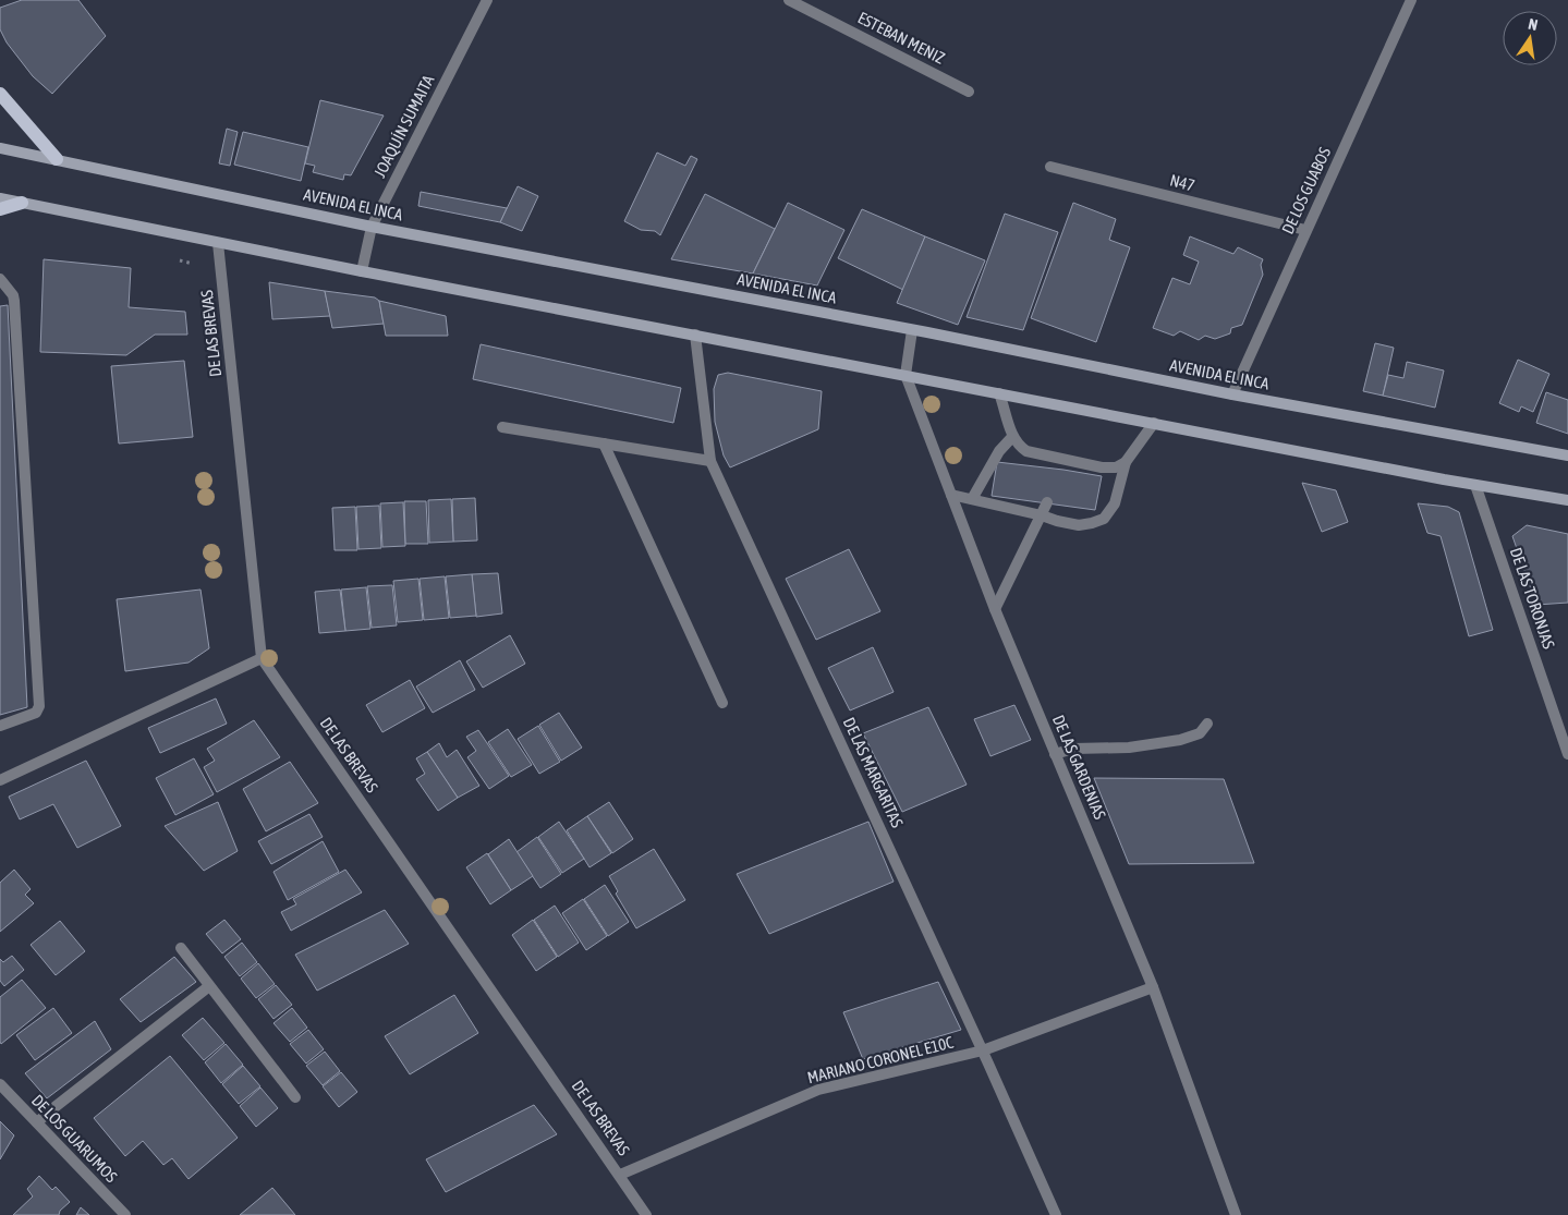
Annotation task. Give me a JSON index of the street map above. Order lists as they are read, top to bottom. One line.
{"streets":{"main road":["AVENIDA EL INCA"],"street":["ESTEBAN MENIZ","JOAQUÍN SUMAITA","N47","DE LOS GUABOS","DE LAS BREVAS","DE LAS TORONJAS","DE LAS GARDENIAS","DE LAS MARGARITAS","MARIANO CORONEL E10C","DE LOS GUARUMOS"]},"crossings":[["JOAQUÍN SUMAITA","AVENIDA EL INCA"],["N47","DE LOS GUABOS"],["DE LOS GUABOS","AVENIDA EL INCA"],["AVENIDA EL INCA","DE LAS GARDENIAS"],["DE LAS BREVAS","MARIANO CORONEL E10C"],["DE LAS GARDENIAS","MARIANO CORONEL E10C"],["DE LAS MARGARITAS","MARIANO CORONEL E10C"]],"north":"top"}
